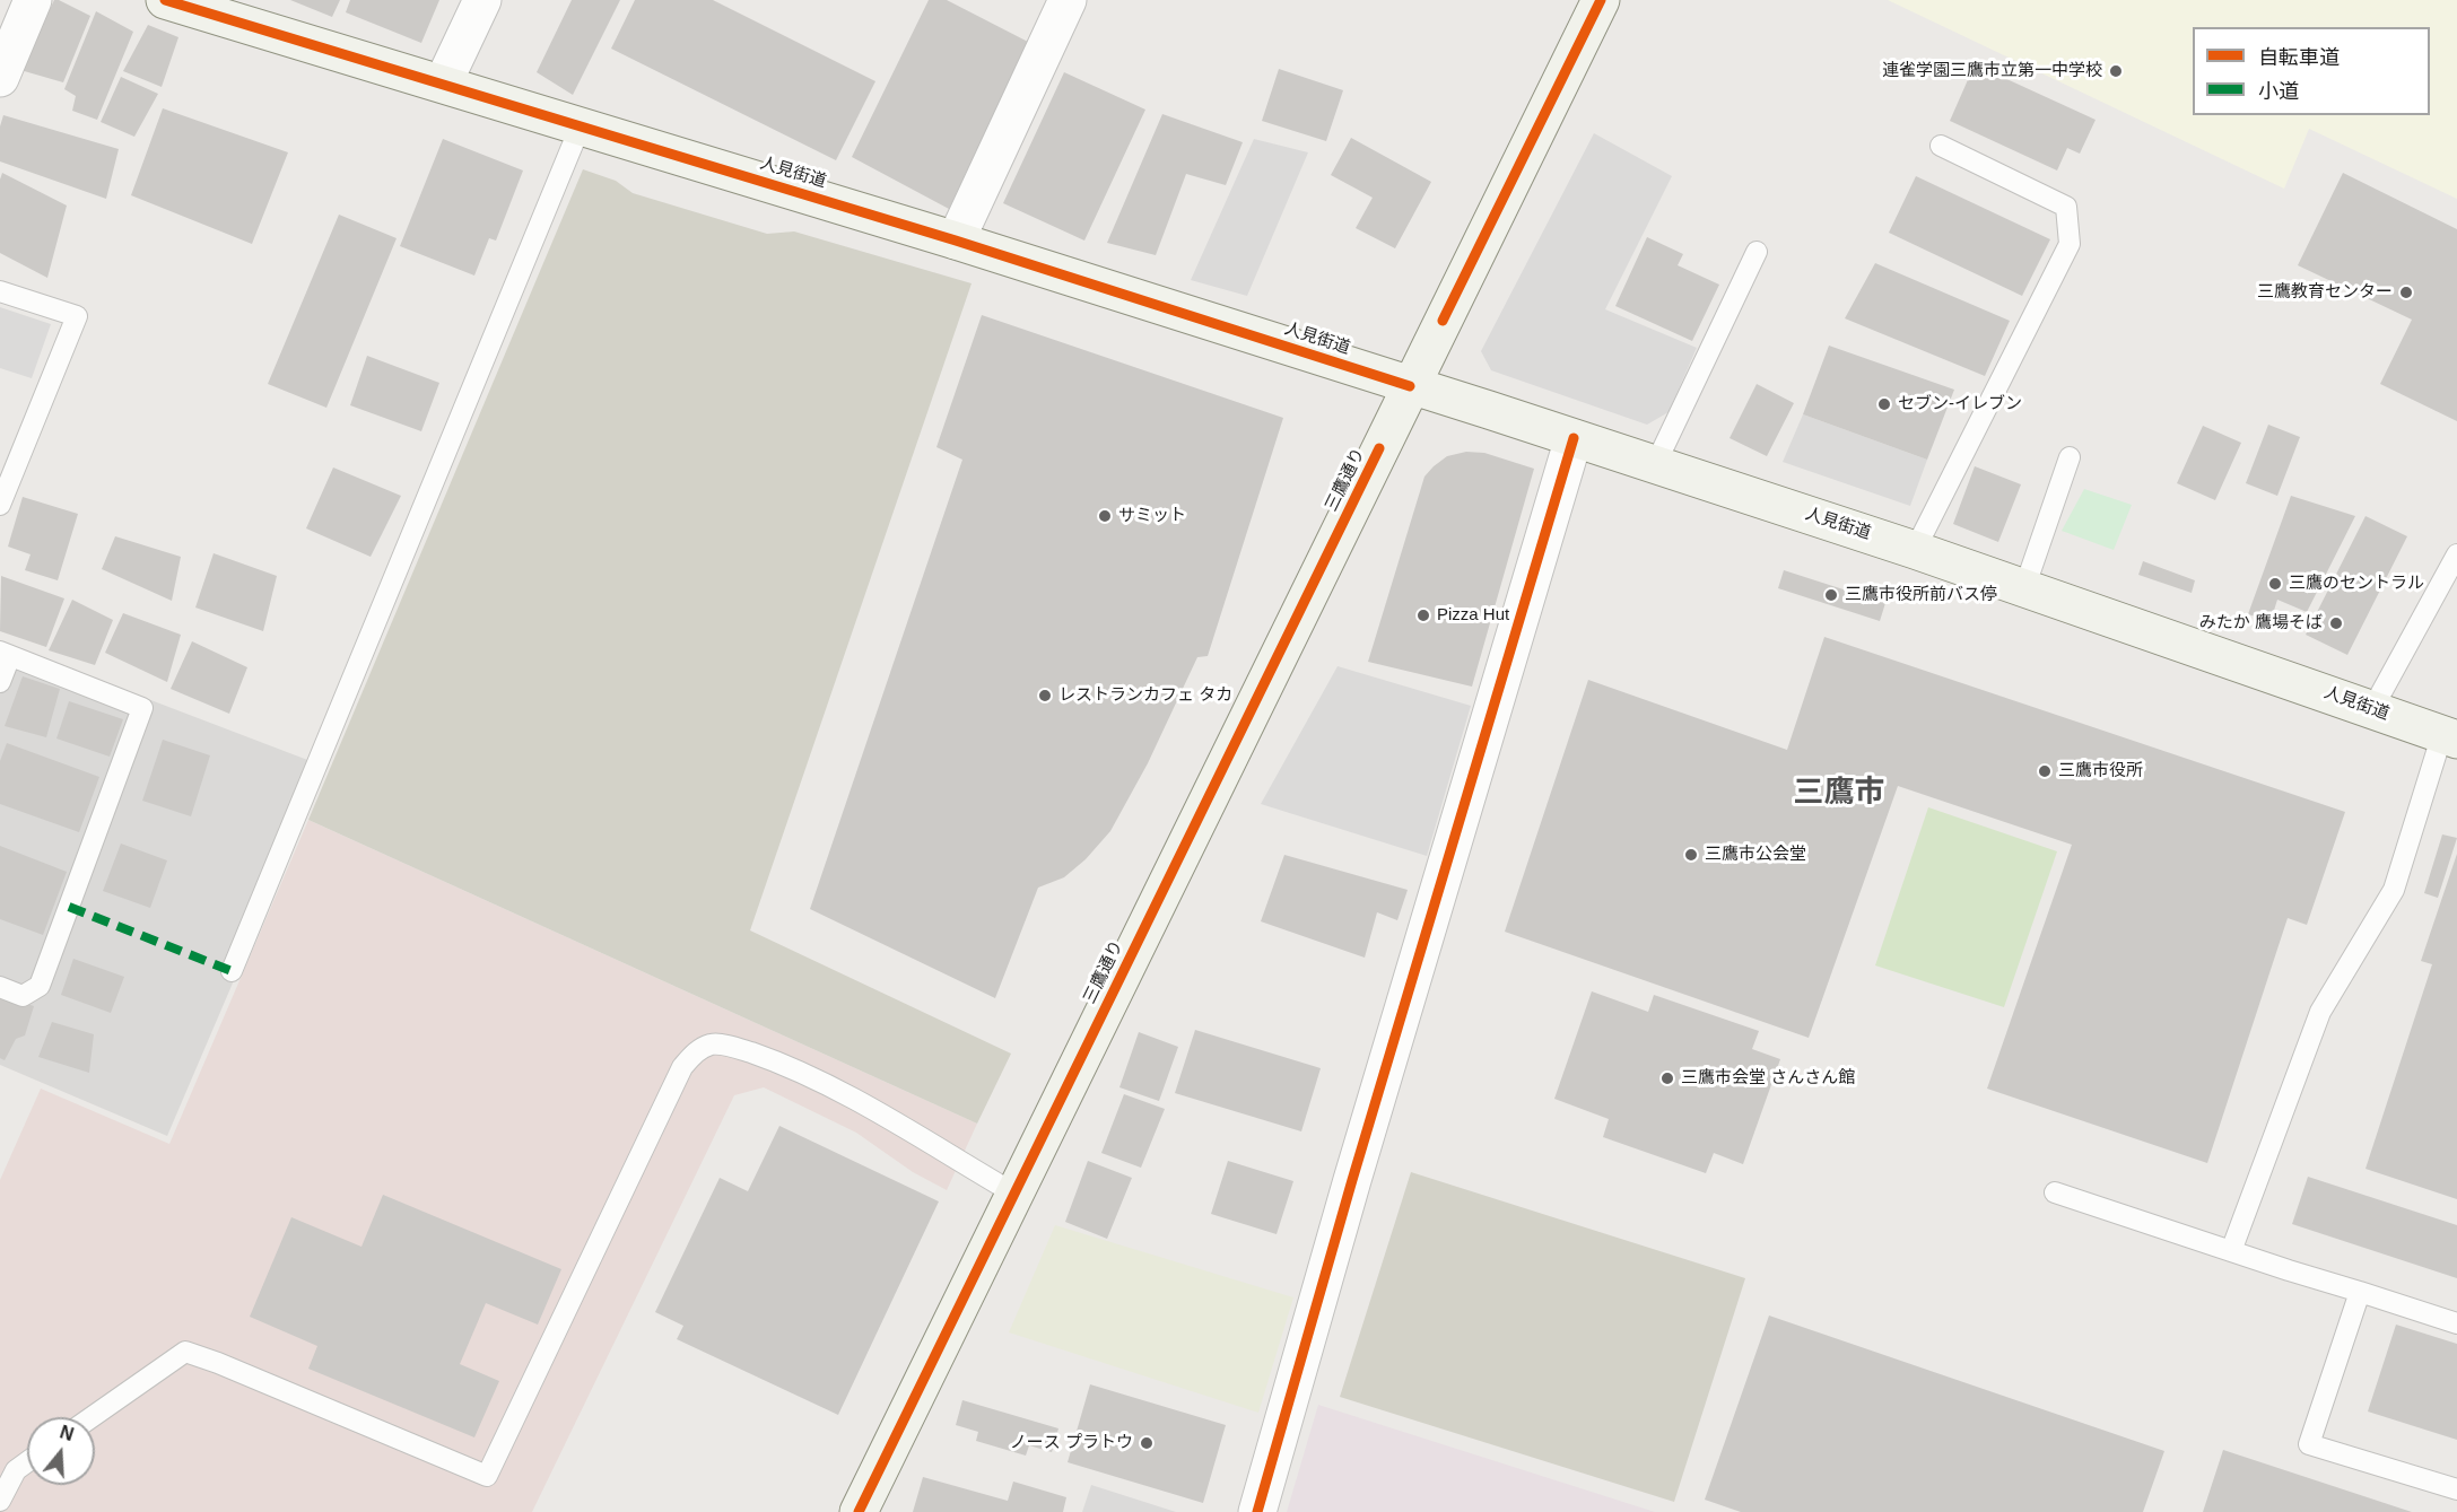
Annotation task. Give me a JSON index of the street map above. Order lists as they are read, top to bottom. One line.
{"streets":{"main road":["人見街道","三鷹通り"]},"crossings":[["人見街道","三鷹通り"]],"districts":["三鷹市"],"places":["連雀学園三鷹市立第一中学校","三鷹教育センター","セブン-イレブン","サミット","三鷹のセントラル","三鷹市役所前バス停","Pizza Hut","みたか 鷹場そば","レストランカフェ タカ","三鷹市役所","三鷹市公会堂","三鷹市会堂 さんさん館","ノース プラトウ"],"legend":["自転車道","小道"],"north":"top"}
